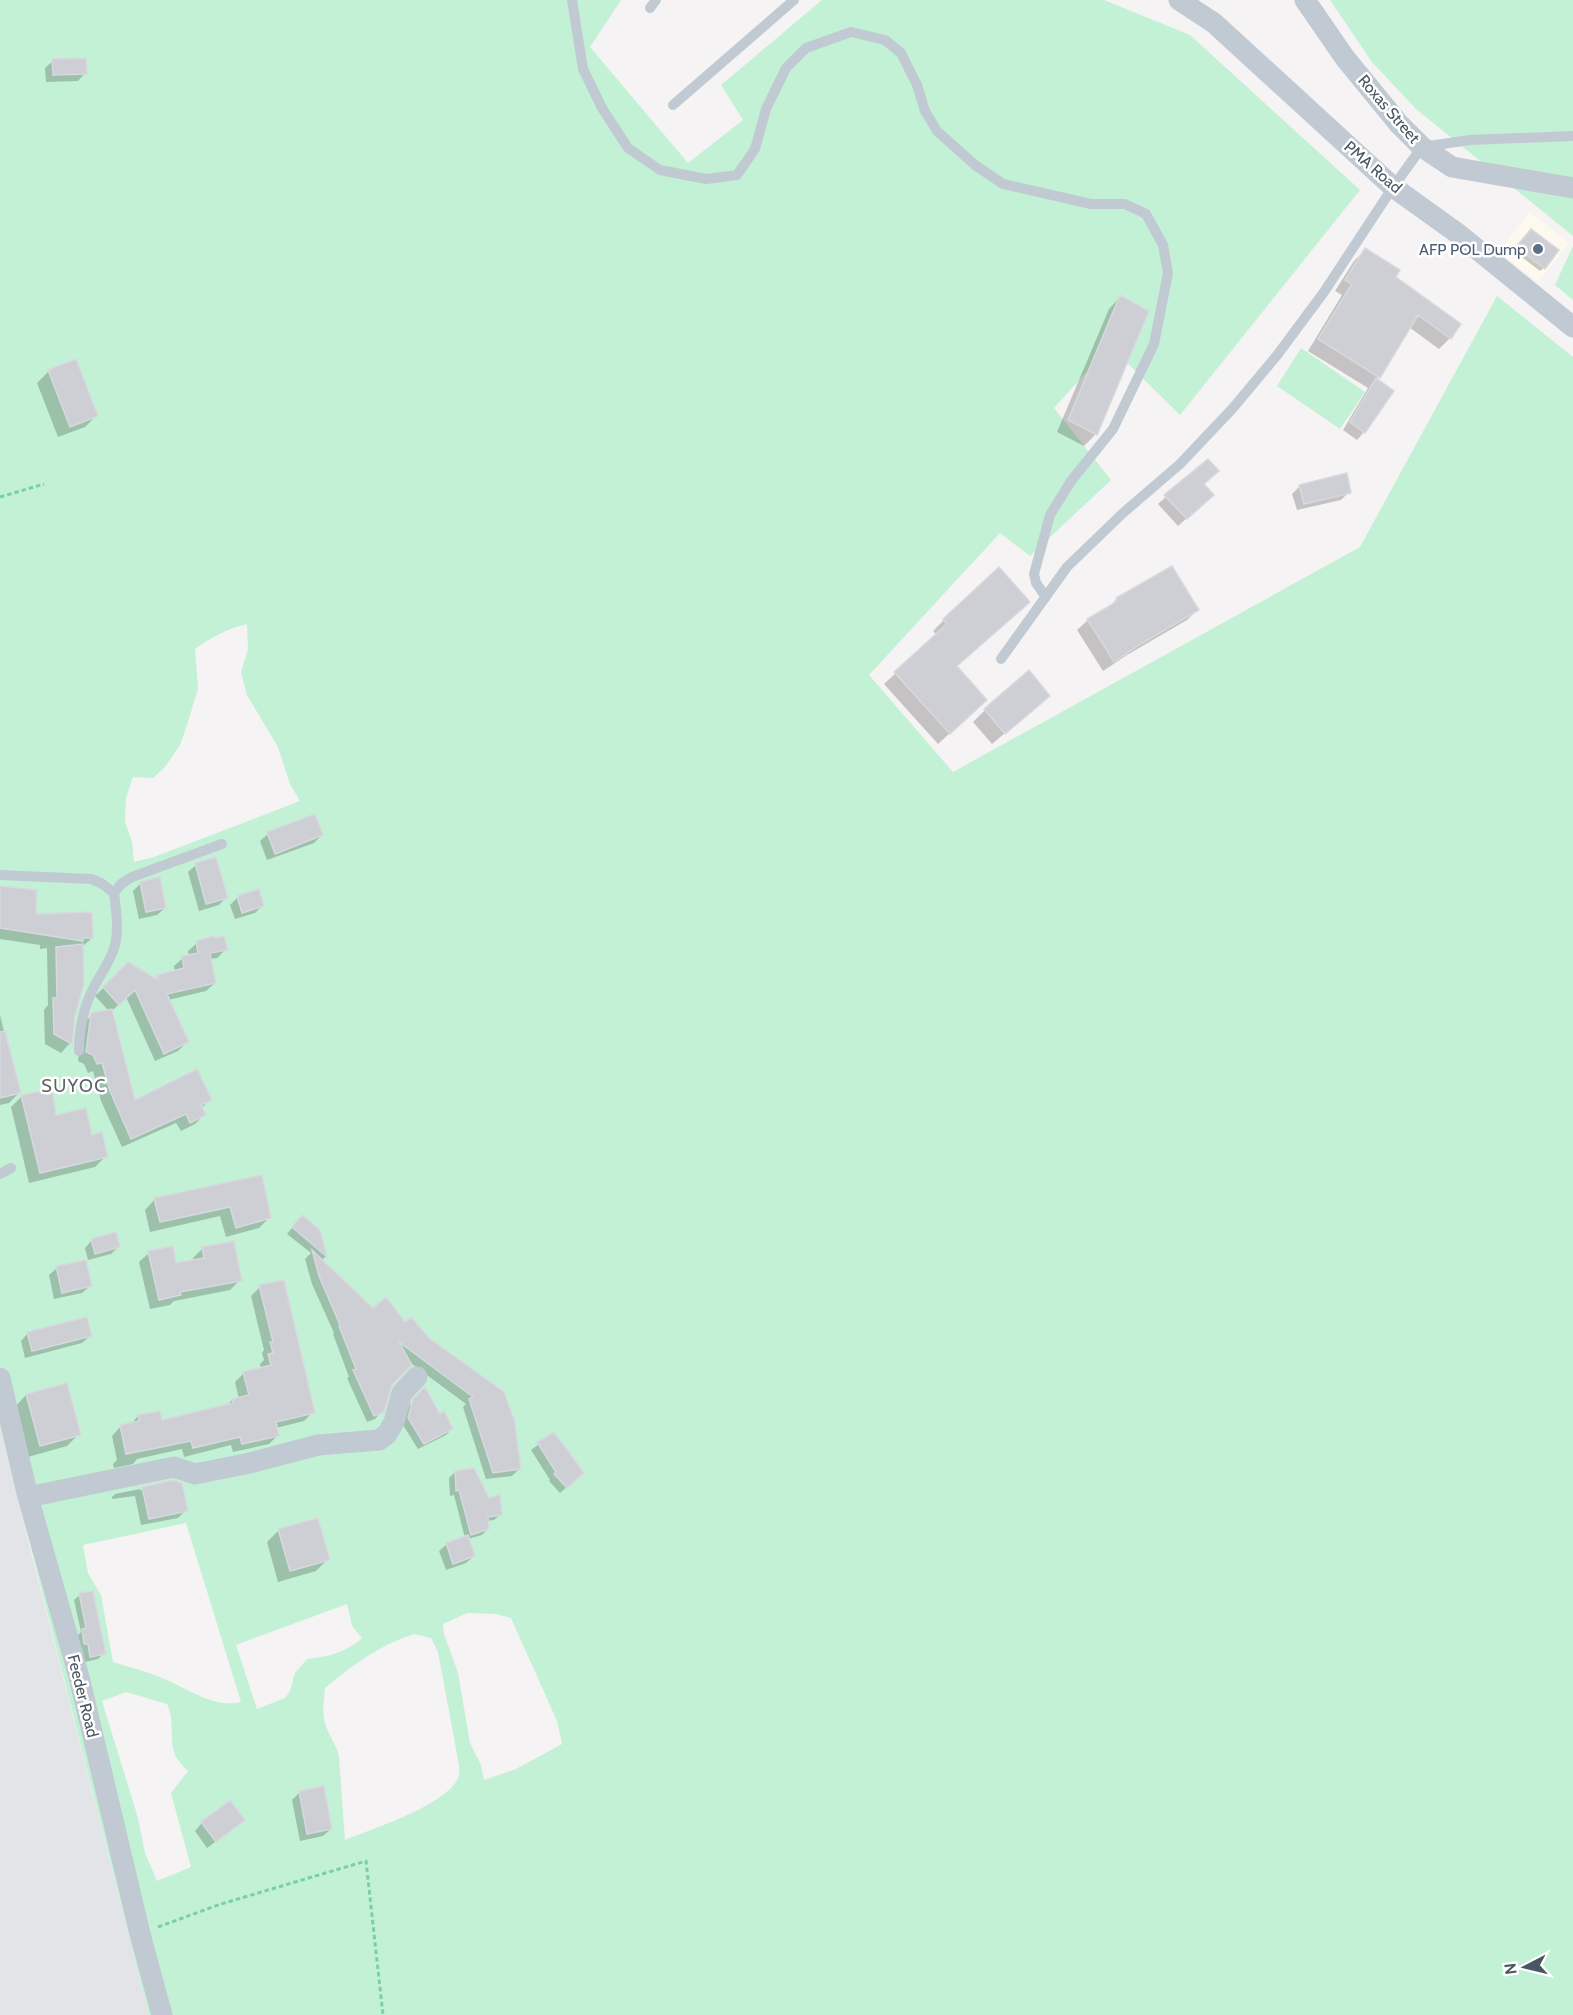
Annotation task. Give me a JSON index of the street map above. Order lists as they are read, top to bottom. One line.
{"streets":{"street":["Roxas Street","PMA Road","Feeder Road"]},"districts":["SUYOC"],"places":["AFP POL Dump"],"north":"left"}
